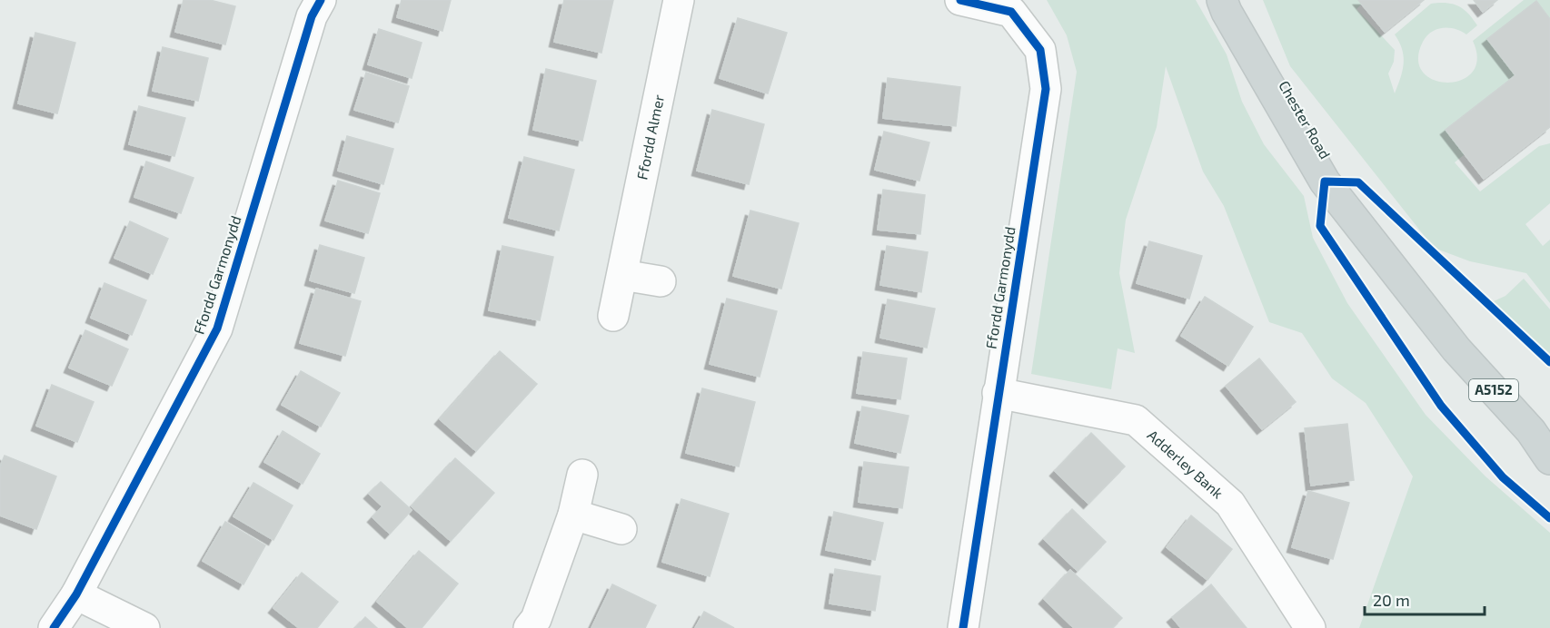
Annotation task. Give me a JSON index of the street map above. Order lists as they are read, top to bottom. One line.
{"streets":{"main road":["Chester Road","A5152"],"street":["Ffordd Almer","Ffordd Garmonydd","Adderley Bank"]},"crossings":[["Ffordd Garmonydd","Adderley Bank"]],"scale_bar":"20 m"}
